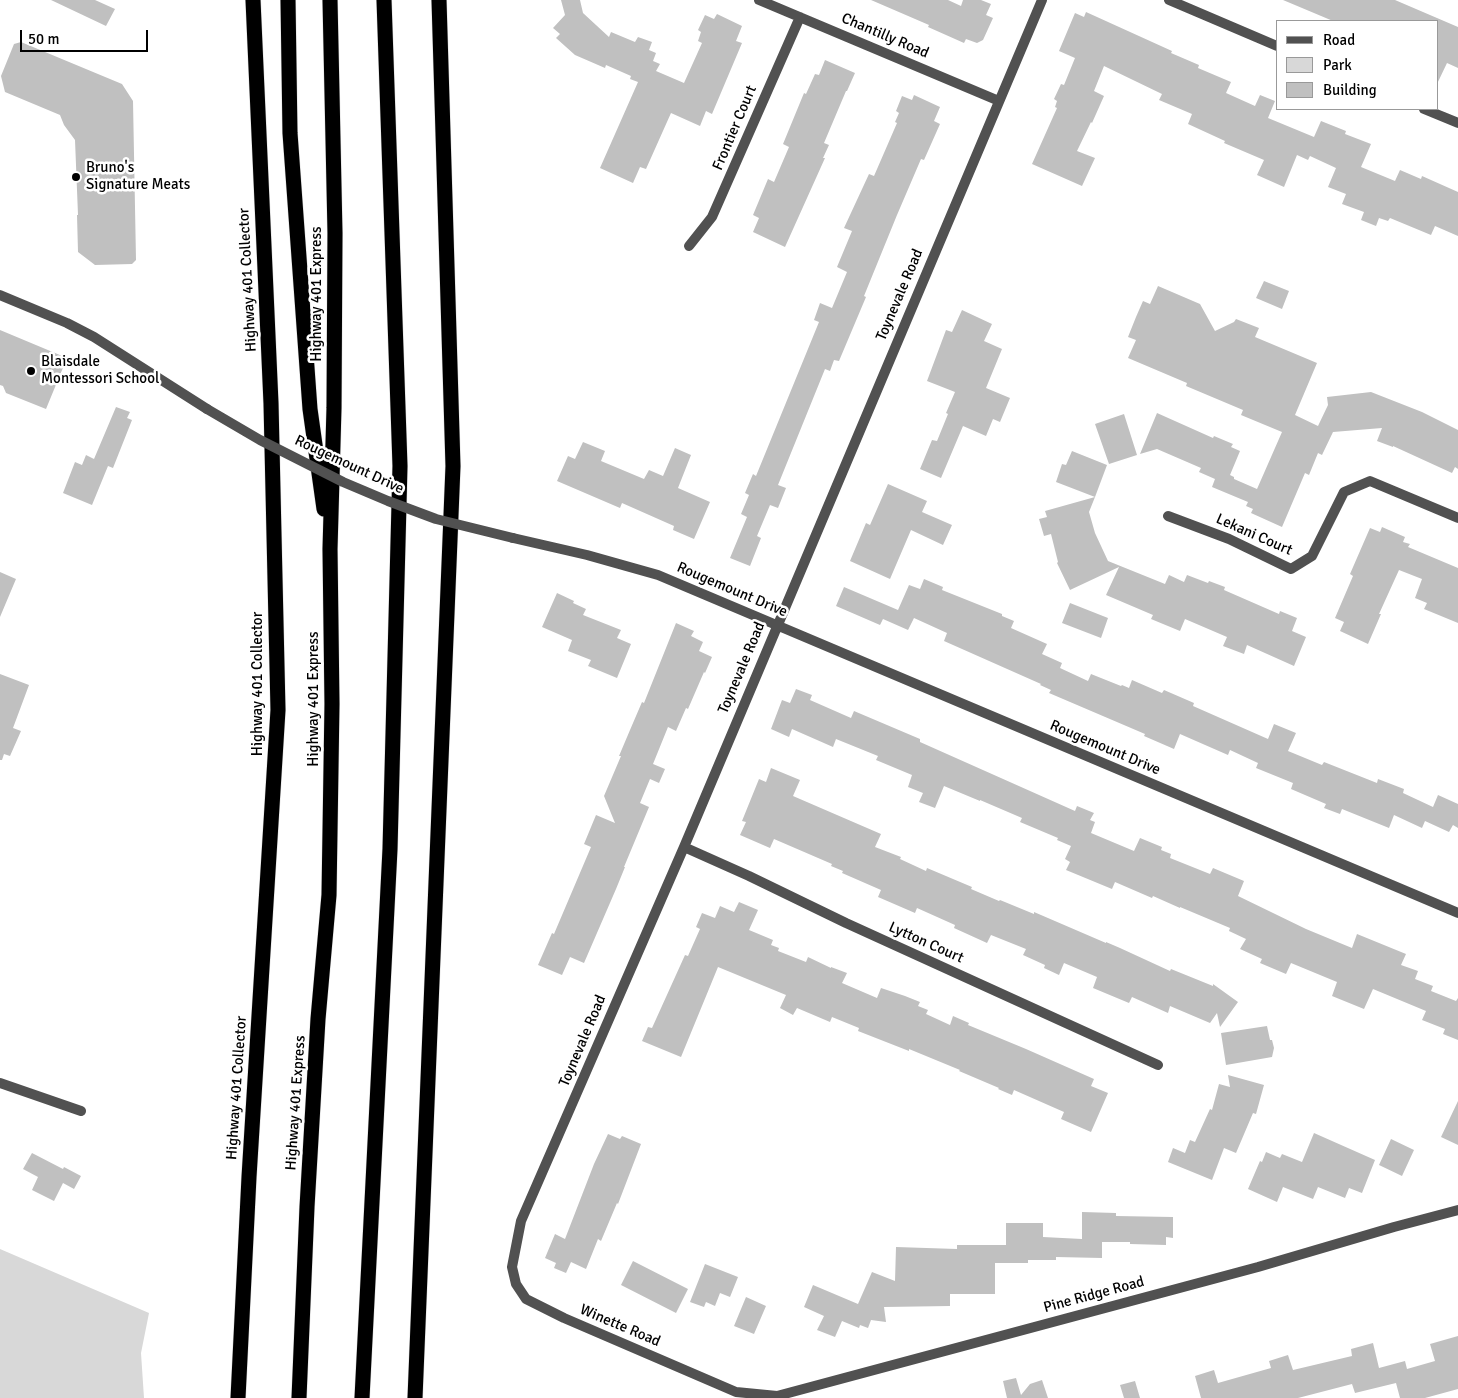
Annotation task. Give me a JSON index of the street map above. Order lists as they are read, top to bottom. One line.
{"streets":{"highway":["Highway 401 Collector","Highway 401 Express"],"street":["Chantilly Road","Frontier Court","Toynevale Road","Rougemount Drive","Lekani Court","Lytton Court","Pine Ridge Road","Winette Road"]},"crossings":[["Chantilly Road","Frontier Court"],["Chantilly Road","Toynevale Road"],["Toynevale Road","Rougemount Drive"],["Toynevale Road","Lytton Court"],["Toynevale Road","Winette Road"],["Pine Ridge Road","Winette Road"]],"places":["Bruno's Signature Meats","Blaisdale Montessori School"],"legend":["Road","Park","Building"],"scale_bar":"50 m"}
